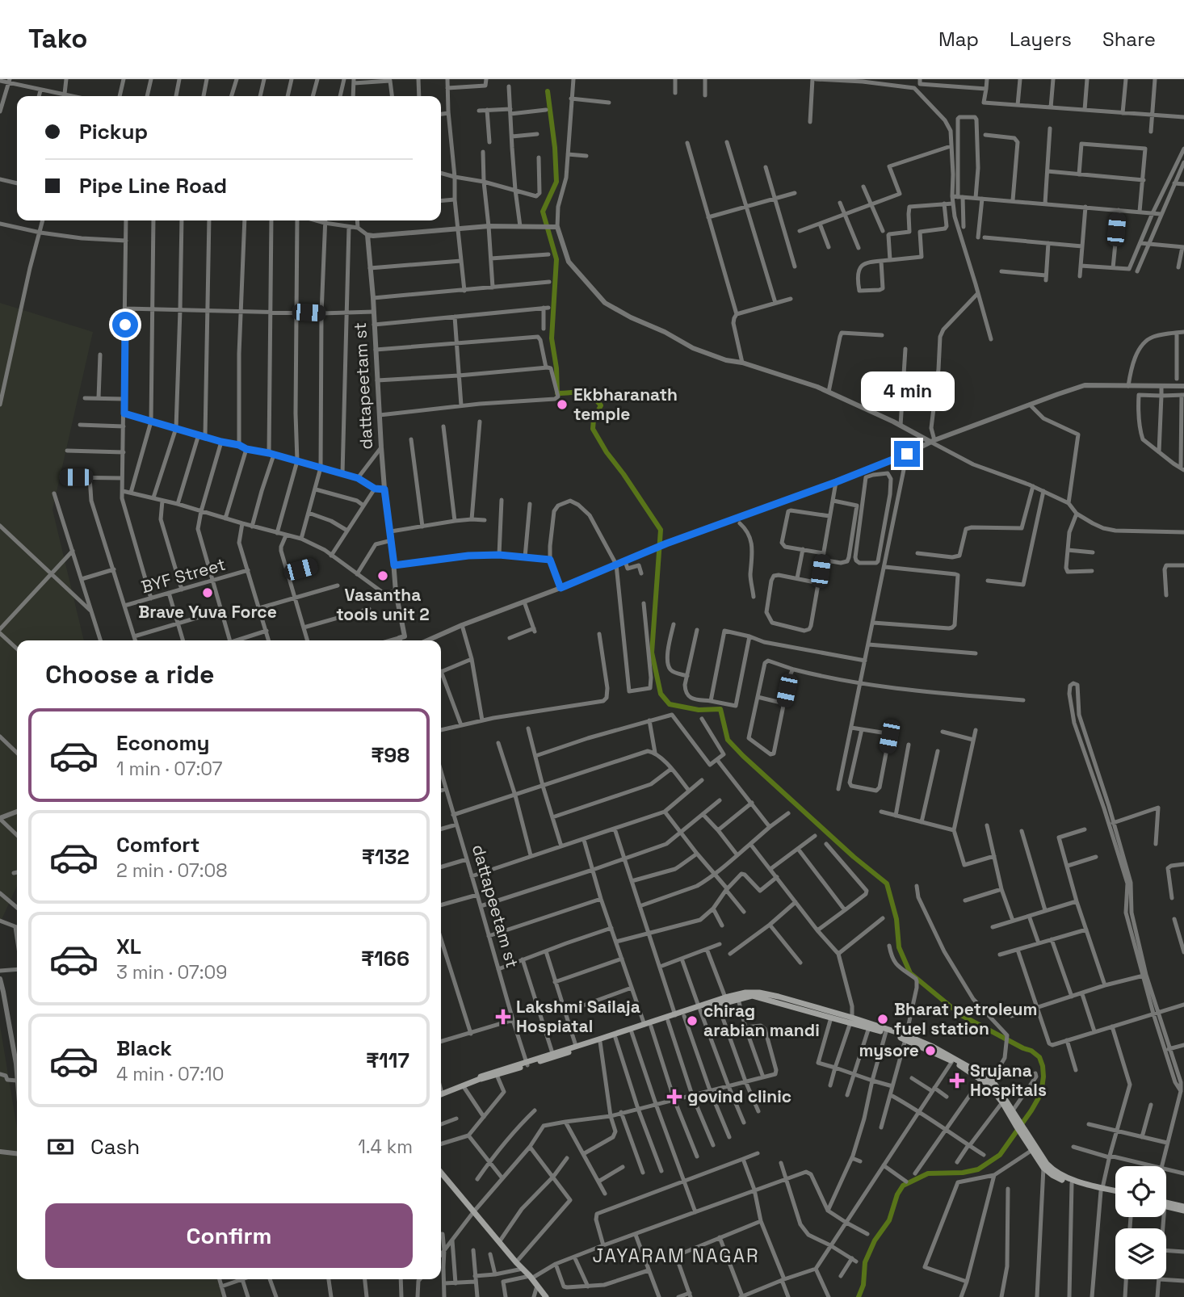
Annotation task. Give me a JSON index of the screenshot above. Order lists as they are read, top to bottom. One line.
{"streets":{"street":["dattapeetam st","BYF Street"]},"districts":["JAYARAM NAGAR"],"places":{"other":["Ekbharanath temple","Vasantha tools unit 2","Brave Yuva Force","Bharat petroleum fuel station","chirag arabian mandi","mysore"],"health":["Lakshmi Sailaja Hospiatal","Srujana Hospitals","govind clinic"]},"page":{"header":"Tako","nav":["Map","Layers","Share"],"banner":["Pickup","Pipe Line Road"],"bubble":"4 min","heading":"Choose a ride","list":[{"name":"Economy","note":"1 min · 07:07","value":"₹98"},{"name":"Comfort","note":"2 min · 07:08","value":"₹132"},{"name":"XL","note":"3 min · 07:09","value":"₹166"},{"name":"Black","note":"4 min · 07:10","value":"₹117"}],"pay":["Cash","1.4 km"],"buttons":"Confirm"}}
